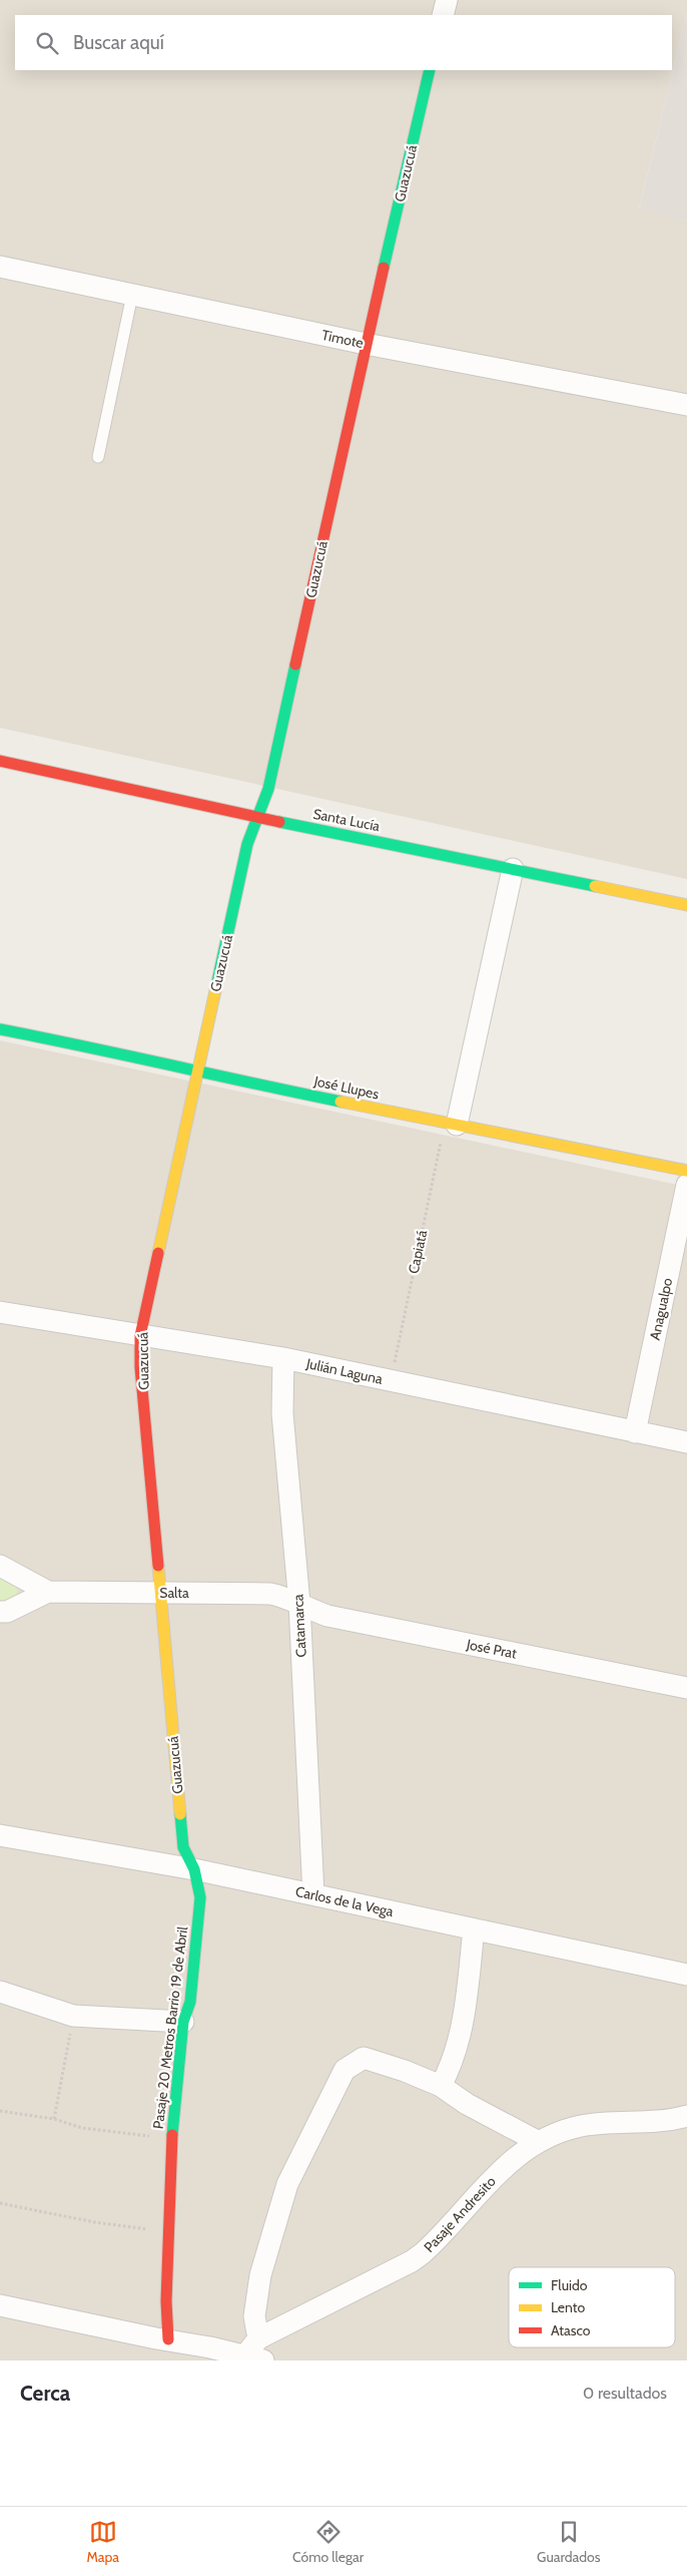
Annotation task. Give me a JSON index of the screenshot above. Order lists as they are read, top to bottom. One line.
{"streets":{"street":["Guazucuá","Timote","Santa Lucía","José Llupes","Anagualpo","Julián Laguna","Salta","Catamarca","José Prat","Carlos de la Vega","Pasaje 20 Metros Barrio 19 de Abril","Pasaje Andresito"],"path":["Capiatá"]},"crossings":[["Guazucuá","Timote"],["Guazucuá","Santa Lucía"],["Guazucuá","José Llupes"],["Guazucuá","Julián Laguna"],["Guazucuá","Salta"],["Guazucuá","Carlos de la Vega"],["Guazucuá","Pasaje 20 Metros Barrio 19 de Abril"],["José Llupes","Capiatá"],["Capiatá","Julián Laguna"],["Anagualpo","Julián Laguna"],["Julián Laguna","Catamarca"],["Salta","Catamarca"],["Salta","José Prat"],["Catamarca","José Prat"],["Catamarca","Carlos de la Vega"],["Carlos de la Vega","Pasaje 20 Metros Barrio 19 de Abril"]],"legend":["Fluido","Lento","Atasco"],"page":{"search":"Buscar aquí","heading":["Cerca","0 resultados"],"nav":["Mapa","Cómo llegar","Guardados"]}}
